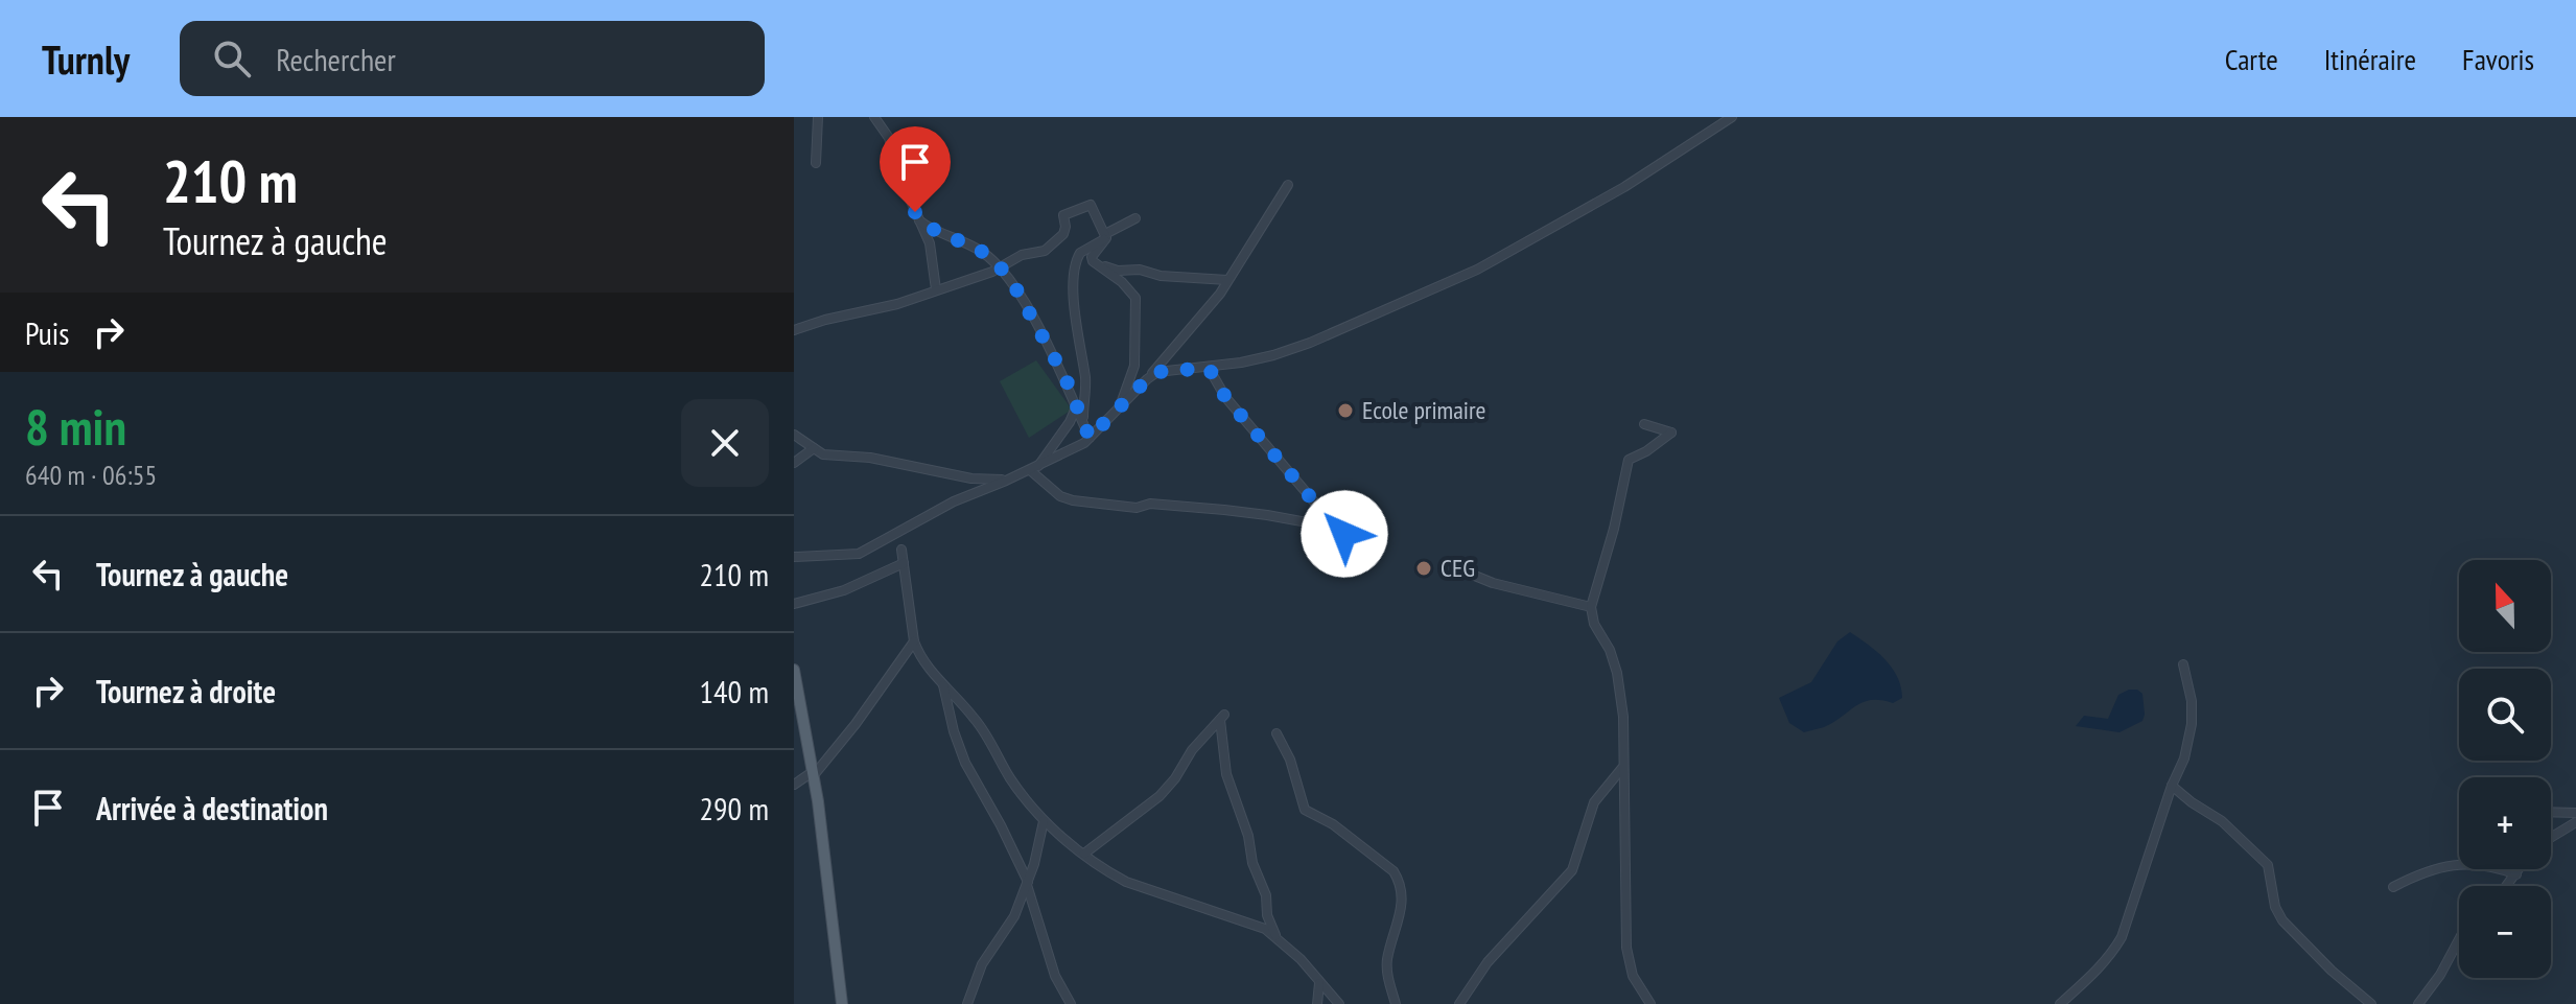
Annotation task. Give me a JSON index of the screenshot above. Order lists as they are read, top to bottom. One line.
{"places":["Ecole primaire","CEG"],"north":"top","page":{"header":"Turnly","search":"Rechercher","nav":["Carte","Itinéraire","Favoris"],"turn":["210 m","Tournez à gauche"],"then":"Puis","heading":["8 min","640 m · 06:55"],"list":[{"name":"Tournez à gauche","value":"210 m"},{"name":"Tournez à droite","value":"140 m"},{"name":"Arrivée à destination","value":"290 m"}],"map_buttons":["+","−"]}}
